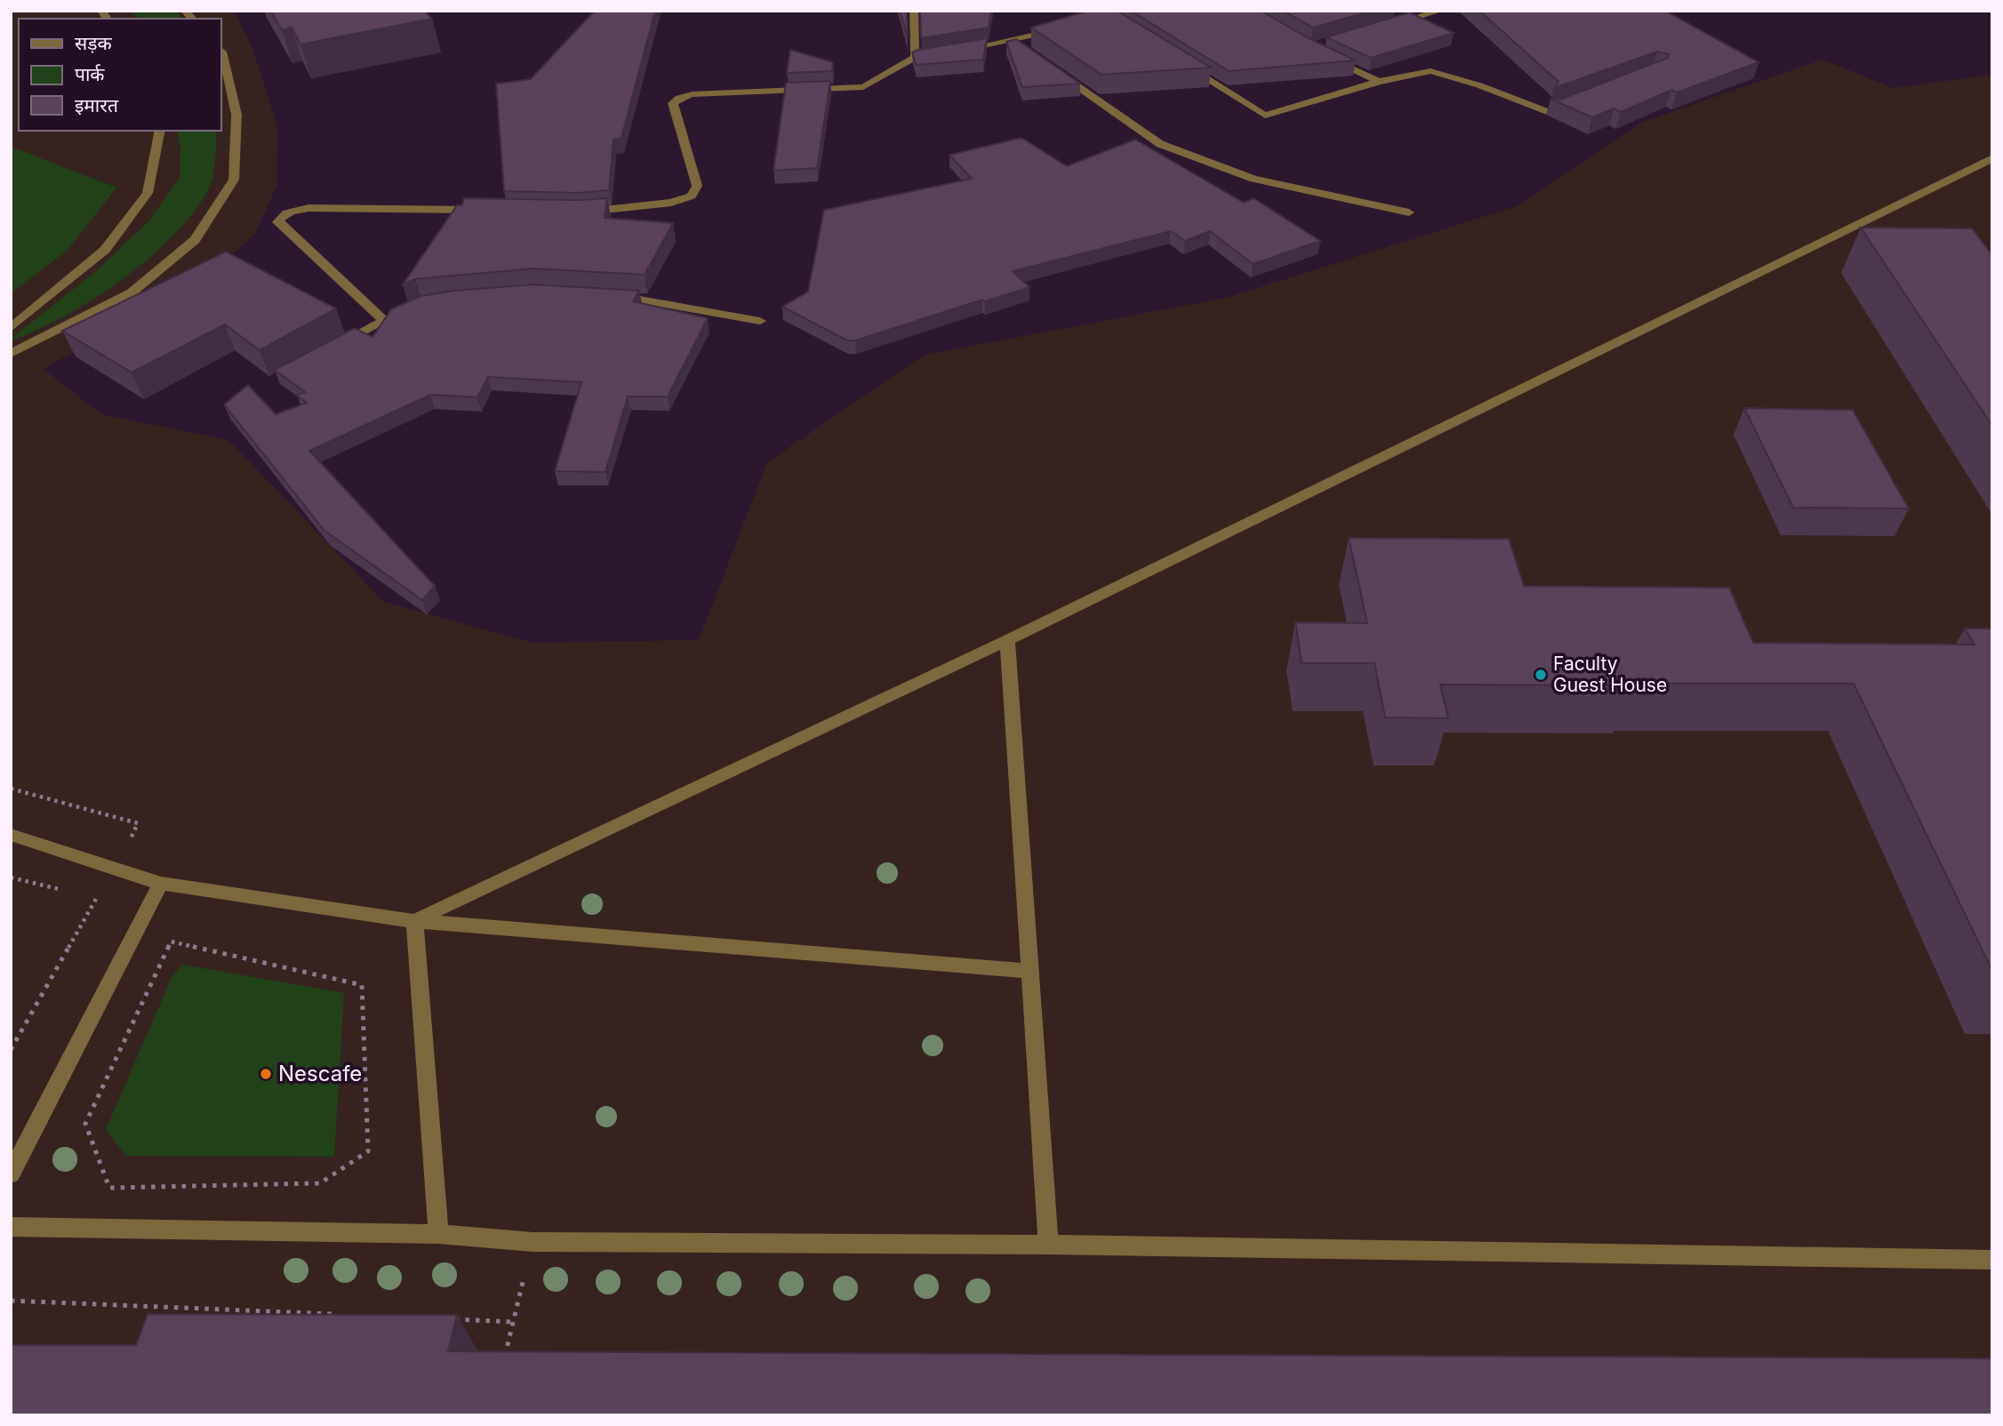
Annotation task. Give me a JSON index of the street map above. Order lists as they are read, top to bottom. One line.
{"places":["Faculty Guest House","Nescafe"],"legend":["सड़क","पार्क","इमारत"]}
